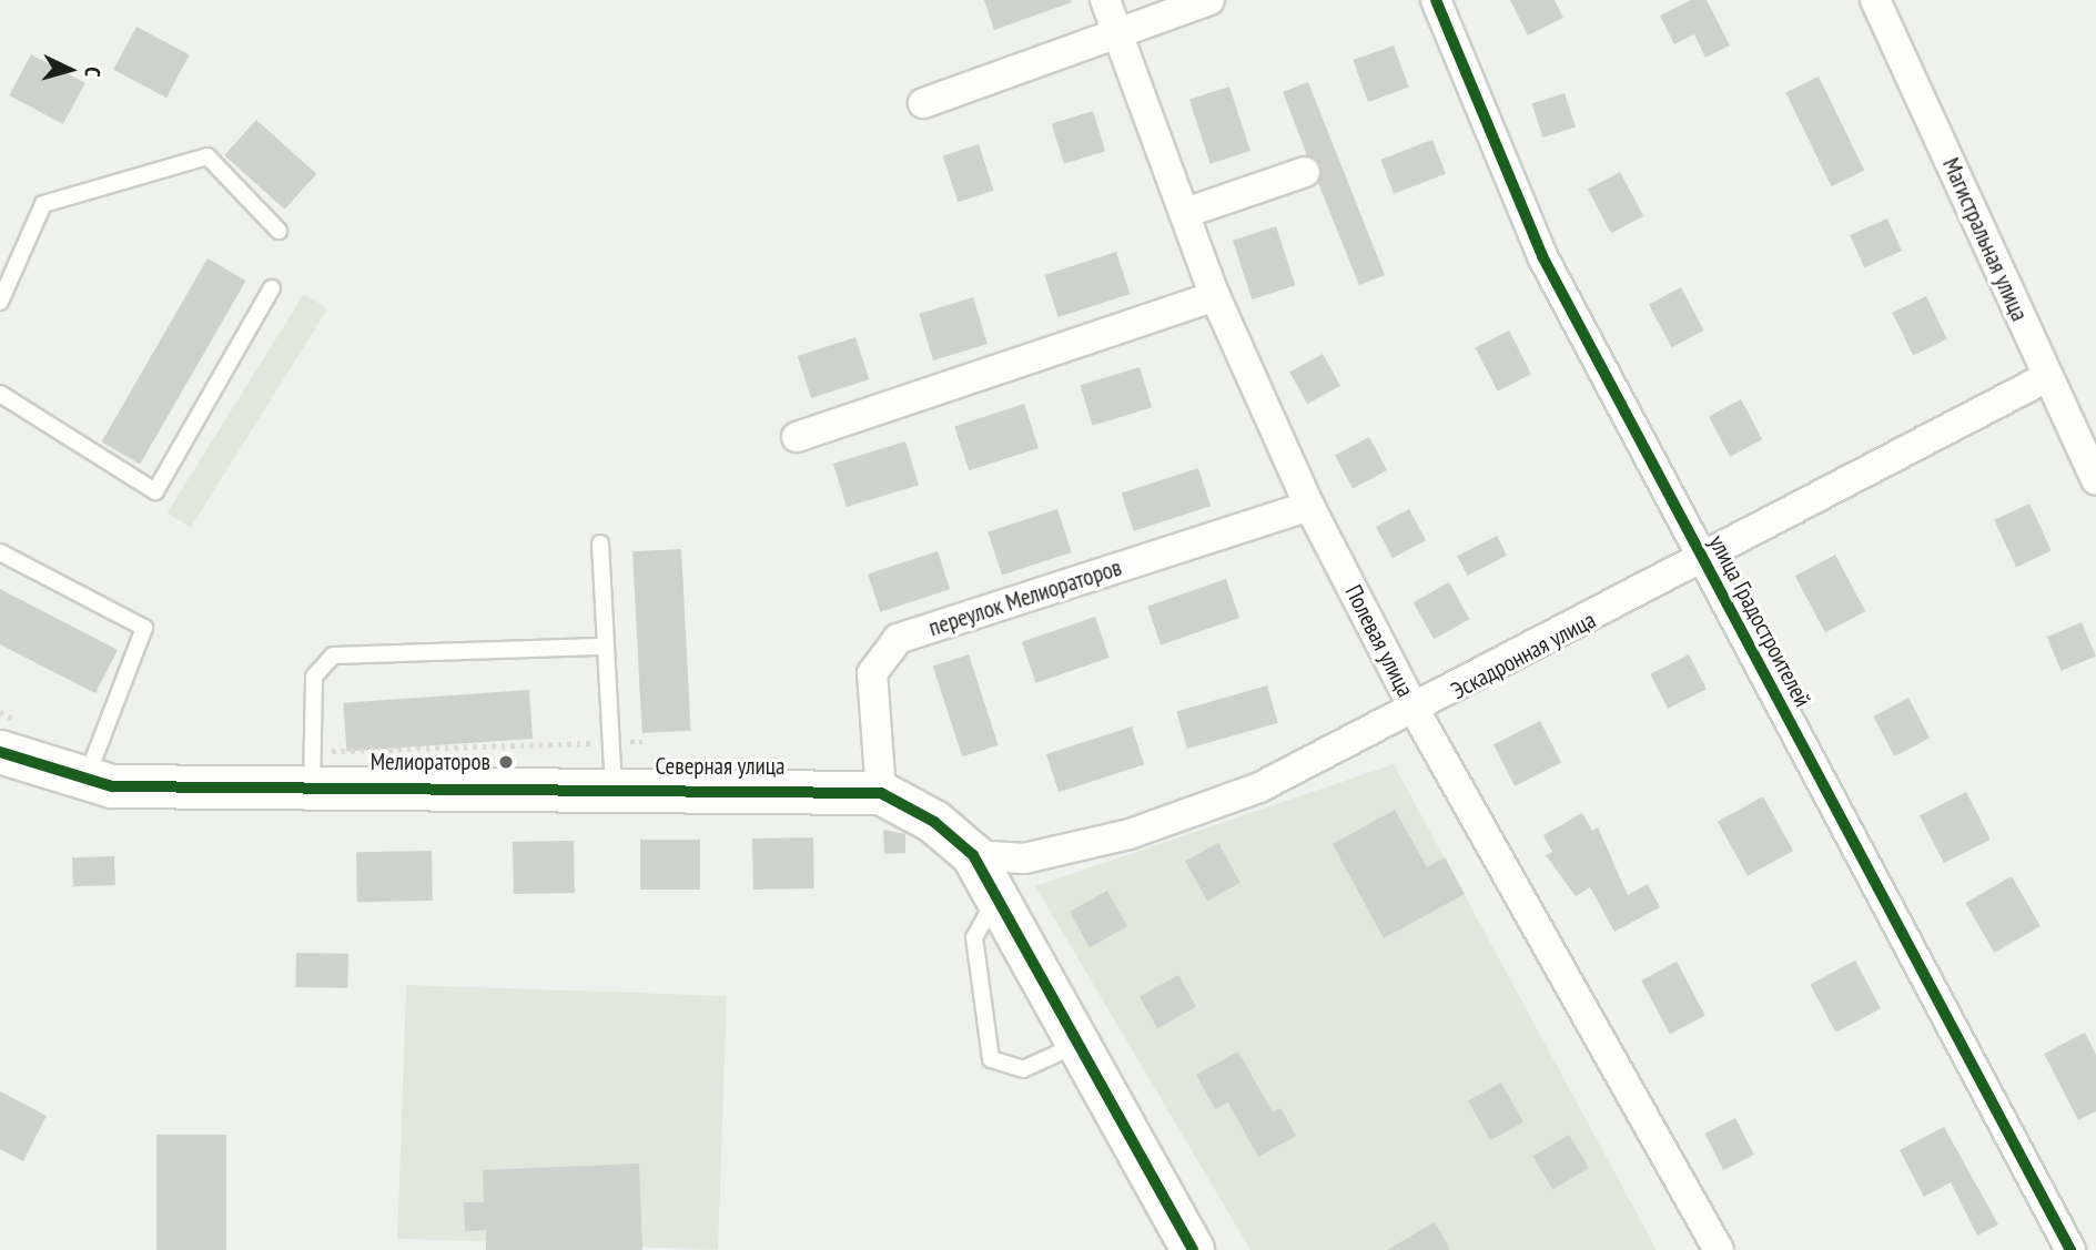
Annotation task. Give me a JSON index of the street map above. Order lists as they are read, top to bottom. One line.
{"streets":{"street":["Магистральная улица","переулок Мелиораторов","улица Градостроителей","Полевая улица","Эскадронная улица","Северная улица"]},"crossings":[["Магистральная улица","Эскадронная улица"],["переулок Мелиораторов","Полевая улица"],["переулок Мелиораторов","Северная улица"],["улица Градостроителей","Эскадронная улица"],["Полевая улица","Эскадронная улица"],["Эскадронная улица","Северная улица"]],"places":["Мелиораторов"],"north":"right"}
